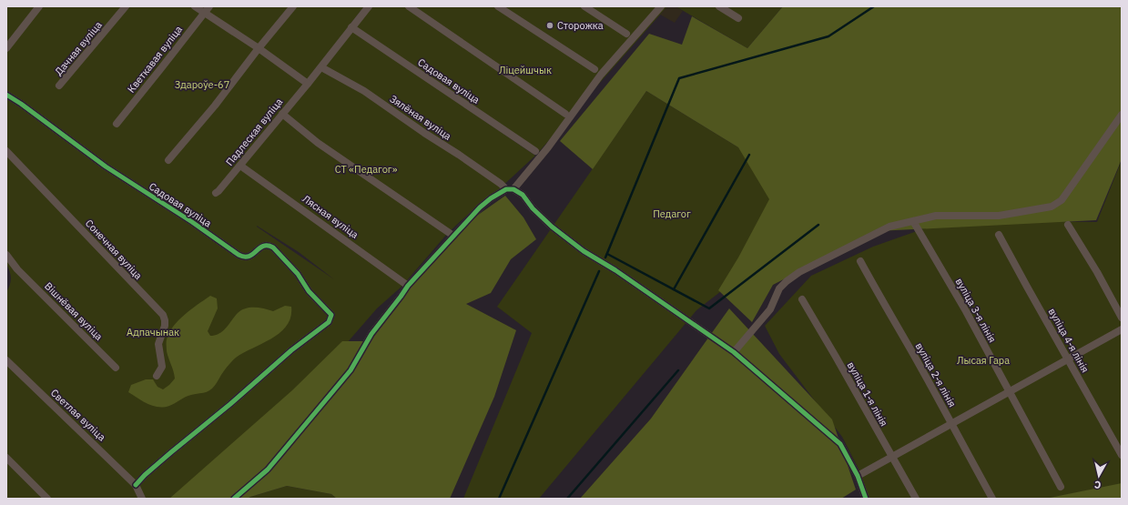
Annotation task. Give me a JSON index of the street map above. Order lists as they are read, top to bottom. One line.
{"streets":{"street":["Дачная вуліца","Кветкавая вуліца","Садовая вуліца","Зялёная вуліца","Падлеская вуліца","Лясная вуліца","Сонечная вуліца","вуліца 3-я лінія","Вішнёвая вуліца","вуліца 4-я лінія","вуліца 2-я лінія","вуліца 1-я лінія","Светлая вуліца"]},"crossings":[["Садовая вуліца","Падлеская вуліца"],["Садовая вуліца","Светлая вуліца"],["Зялёная вуліца","Падлеская вуліца"],["Падлеская вуліца","Лясная вуліца"]],"parks":["Ліцейшчык","Здароўе-67","СТ «Педагог»","Педагог","Адпачынак","Лысая Гара"],"places":["Сторожка"],"north":"bottom"}
